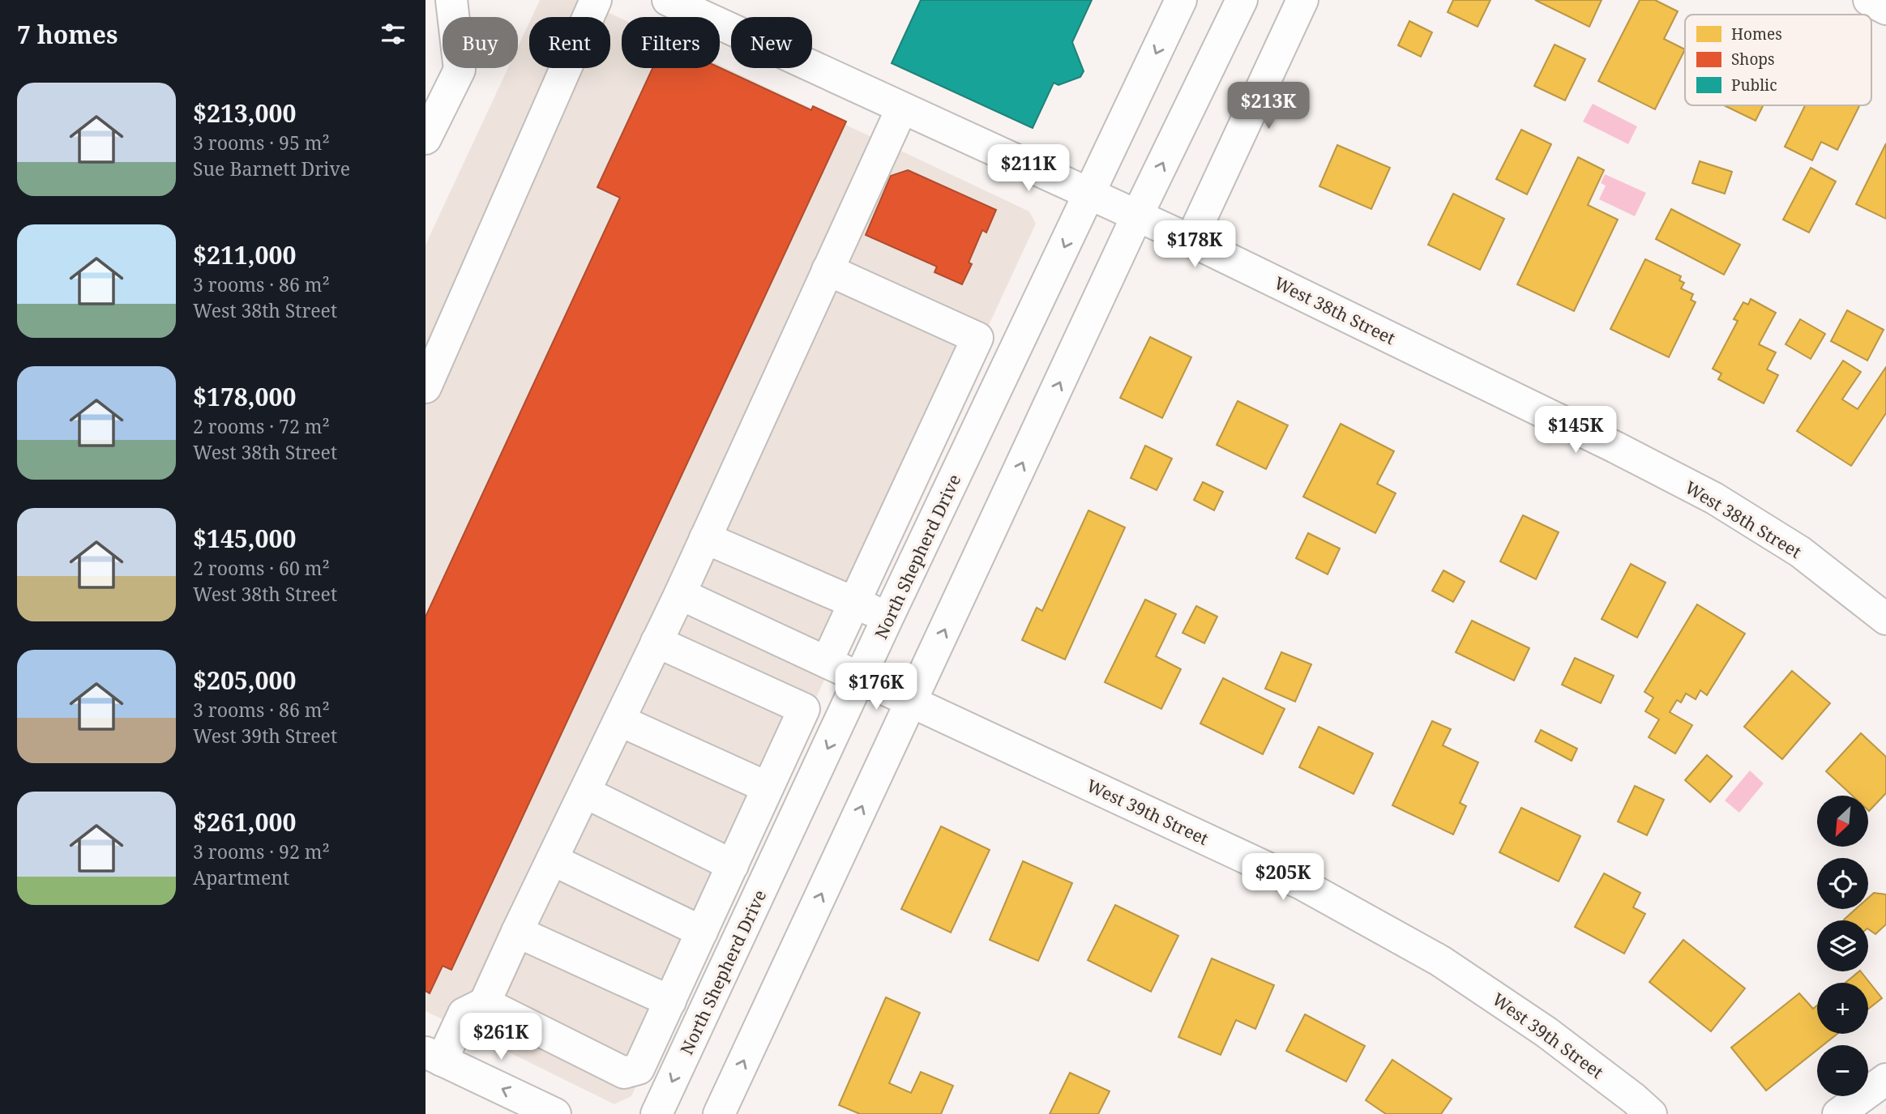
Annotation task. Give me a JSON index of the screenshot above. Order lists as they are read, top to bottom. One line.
{"streets":{"street":["West 38th Street","North Shepherd Drive","West 39th Street"]},"crossings":[["West 38th Street","North Shepherd Drive"],["North Shepherd Drive","West 39th Street"]],"legend":["Homes","Shops","Public"],"north":"bottom left","page":{"heading":"7 homes","chip":["Buy","Rent","Filters","New"],"list":[{"name":"$213,000","note":"3 rooms · 95 m² · Sue Barnett Drive"},{"name":"$211,000","note":"3 rooms · 86 m² · West 38th Street"},{"name":"$178,000","note":"2 rooms · 72 m² · West 38th Street"},{"name":"$145,000","note":"2 rooms · 60 m² · West 38th Street"},{"name":"$205,000","note":"3 rooms · 86 m² · West 39th Street"},{"name":"$261,000","note":"3 rooms · 92 m² · Apartment"}],"price":["$213K","$211K","$178K","$145K","$176K","$205K","$261K"],"map_buttons":["+","−"]}}
